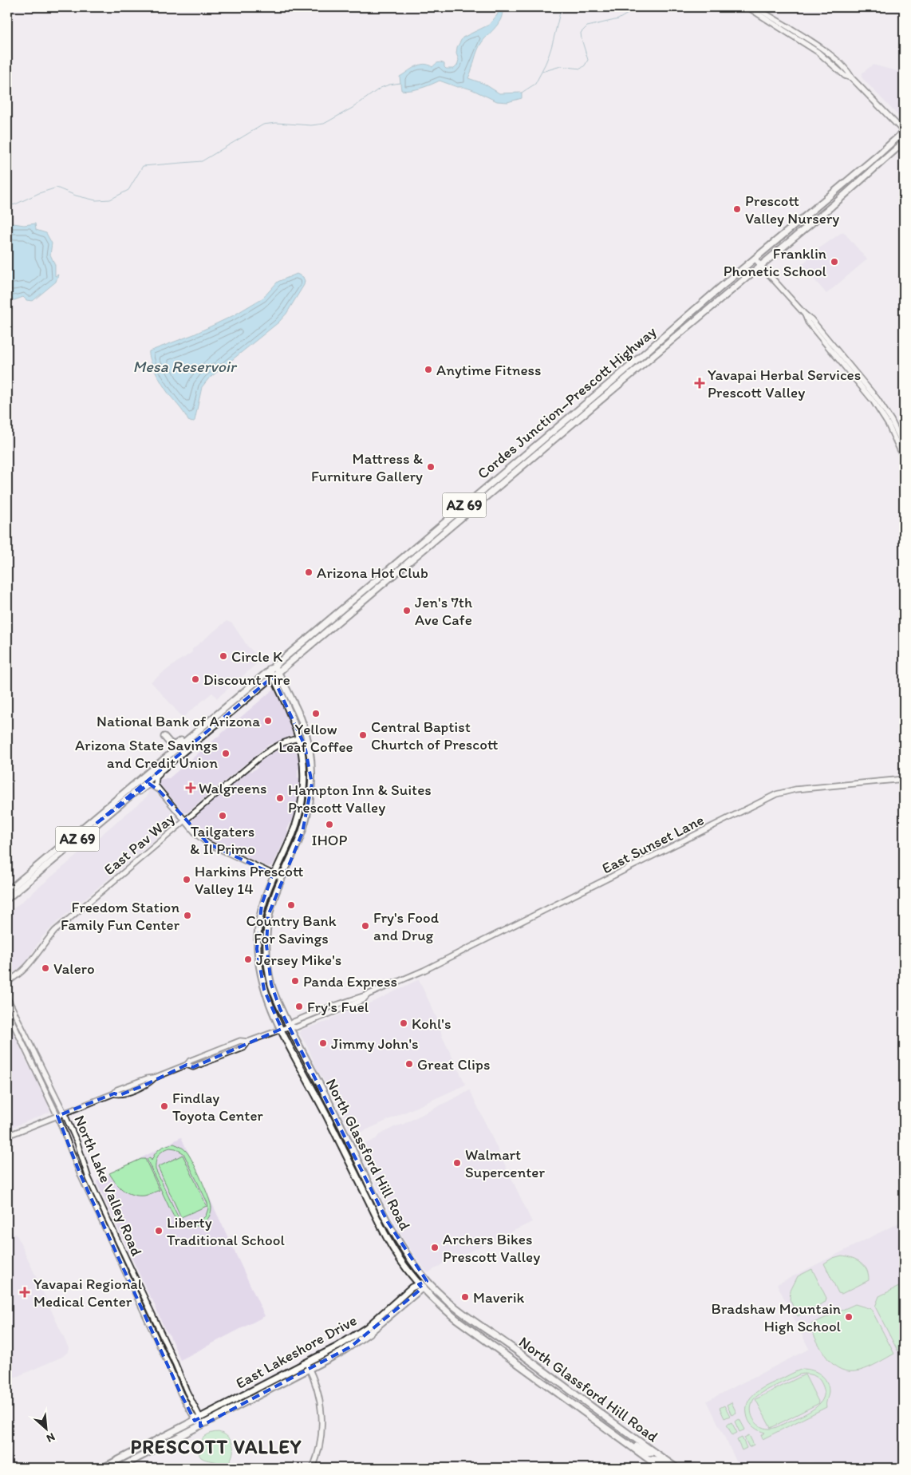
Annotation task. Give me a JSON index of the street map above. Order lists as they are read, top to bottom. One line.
{"streets":{"main road":["Cordes Junction–Prescott Highway","AZ 69","North Glassford Hill Road","East Lakeshore Drive"],"street":["East Pav Way","East Sunset Lane","North Lake Valley Road"]},"crossings":[["Cordes Junction–Prescott Highway","North Glassford Hill Road"],["East Pav Way","North Glassford Hill Road"],["East Sunset Lane","North Glassford Hill Road"],["East Sunset Lane","North Lake Valley Road"],["North Glassford Hill Road","East Lakeshore Drive"],["North Lake Valley Road","East Lakeshore Drive"]],"districts":["PRESCOTT VALLEY"],"water":["Mesa Reservoir"],"places":{"other":["Prescott Valley Nursery","Franklin Phonetic School","Anytime Fitness","Mattress & Furniture Gallery","Arizona Hot Club","Jen's 7th Ave Cafe","Circle K","Discount Tire","Yellow Leaf Coffee","National Bank of Arizona","Central Baptist Churtch of Prescott","Arizona State Savings and Credit Union","Hampton Inn & Suites Prescott Valley","Tailgaters & Il Primo","IHOP","Harkins Prescott Valley 14","Country Bank For Savings","Freedom Station Family Fun Center","Fry's Food and Drug","Jersey Mike's","Valero","Panda Express","Fry's Fuel","Kohl's","Jimmy John's","Great Clips","Findlay Toyota Center","Walmart Supercenter","Liberty Traditional School","Archers Bikes Prescott Valley","Maverik","Bradshaw Mountain High School"],"health":["Yavapai Herbal Services Prescott Valley","Walgreens","Yavapai Regional Medical Center"]},"north":"bottom right"}
